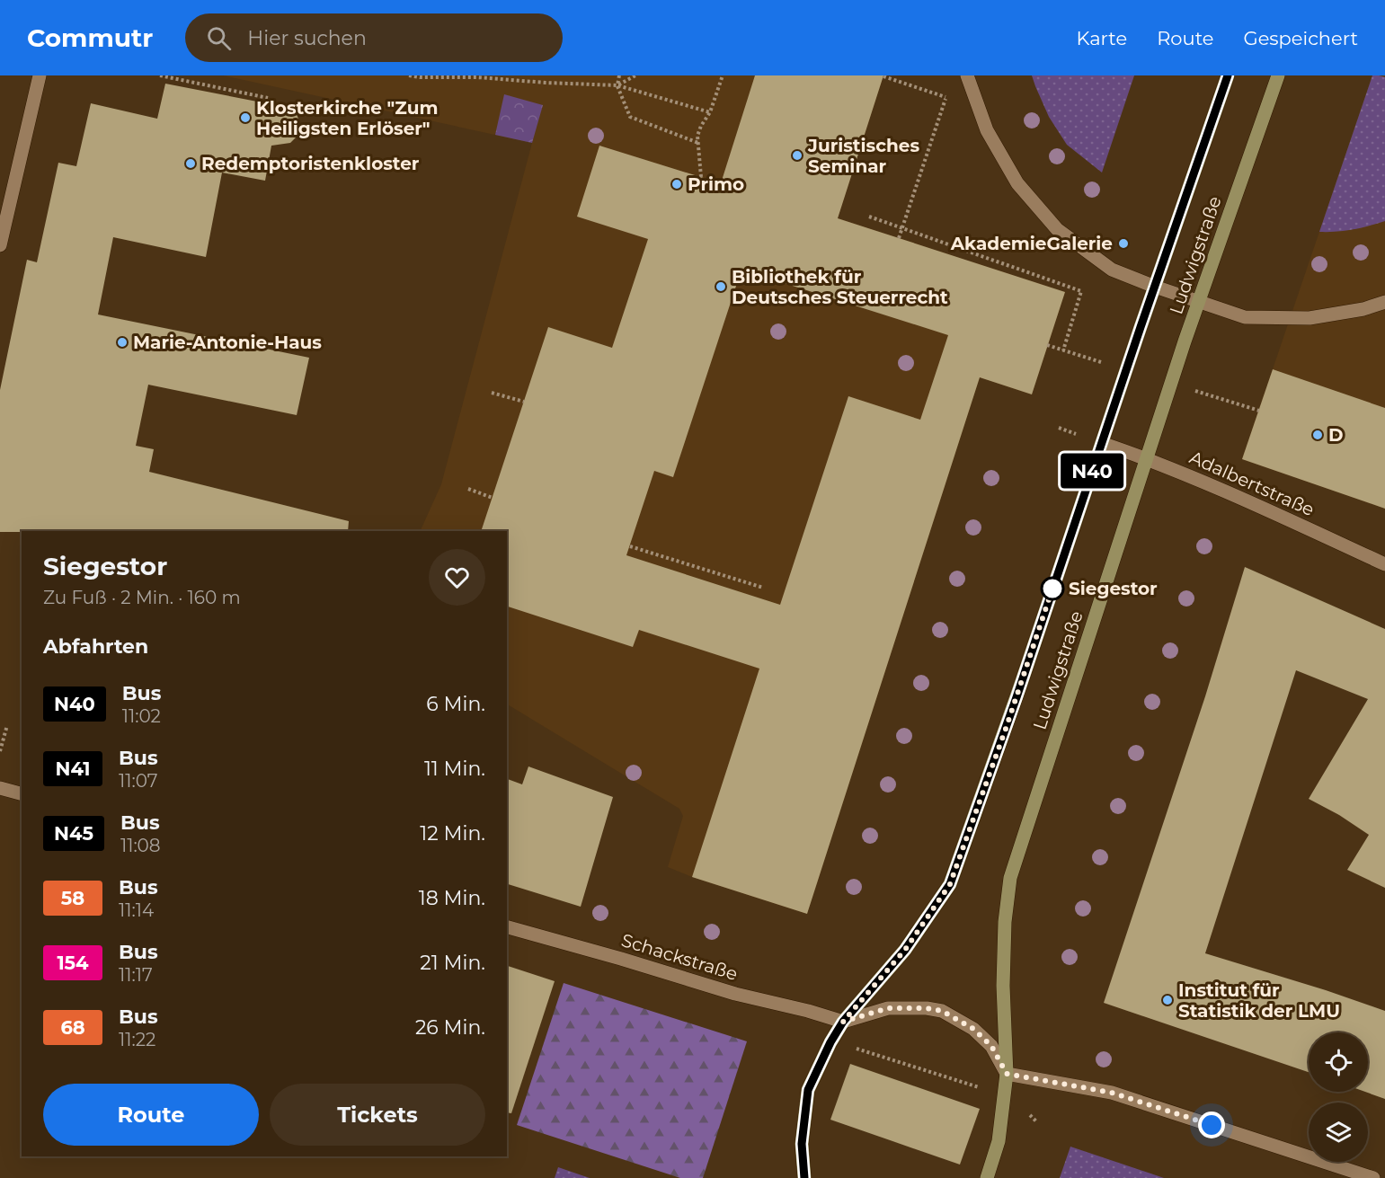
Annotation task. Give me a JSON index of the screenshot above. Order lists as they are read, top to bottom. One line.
{"streets":{"main road":["Ludwigstraße"],"street":["Adalbertstraße","Schackstraße"]},"crossings":[["Ludwigstraße","Adalbertstraße"],["Ludwigstraße","Schackstraße"]],"places":["Klosterkirche \"Zum Heiligsten Erlöser\"","Juristisches Seminar","Redemptoristenkloster","Primo","AkademieGalerie","Bibliothek für Deutsches Steuerrecht","Marie-Antonie-Haus","D","Siegestor","Institut für Statistik der LMU"],"lines":["bus line N40"],"page":{"header":"Commutr","search":"Hier suchen","nav":["Karte","Route","Gespeichert"],"on_map":"N40","heading":[["Siegestor","Zu Fuß · 2 Min. · 160 m"],"Abfahrten"],"list":[{"mark":"N40","name":"Bus","note":"11:02","value":"6 Min."},{"mark":"N41","name":"Bus","note":"11:07","value":"11 Min."},{"mark":"N45","name":"Bus","note":"11:08","value":"12 Min."},{"mark":"58","name":"Bus","note":"11:14","value":"18 Min."},{"mark":"154","name":"Bus","note":"11:17","value":"21 Min."},{"mark":"68","name":"Bus","note":"11:22","value":"26 Min."}],"buttons":["Route","Tickets"]}}
